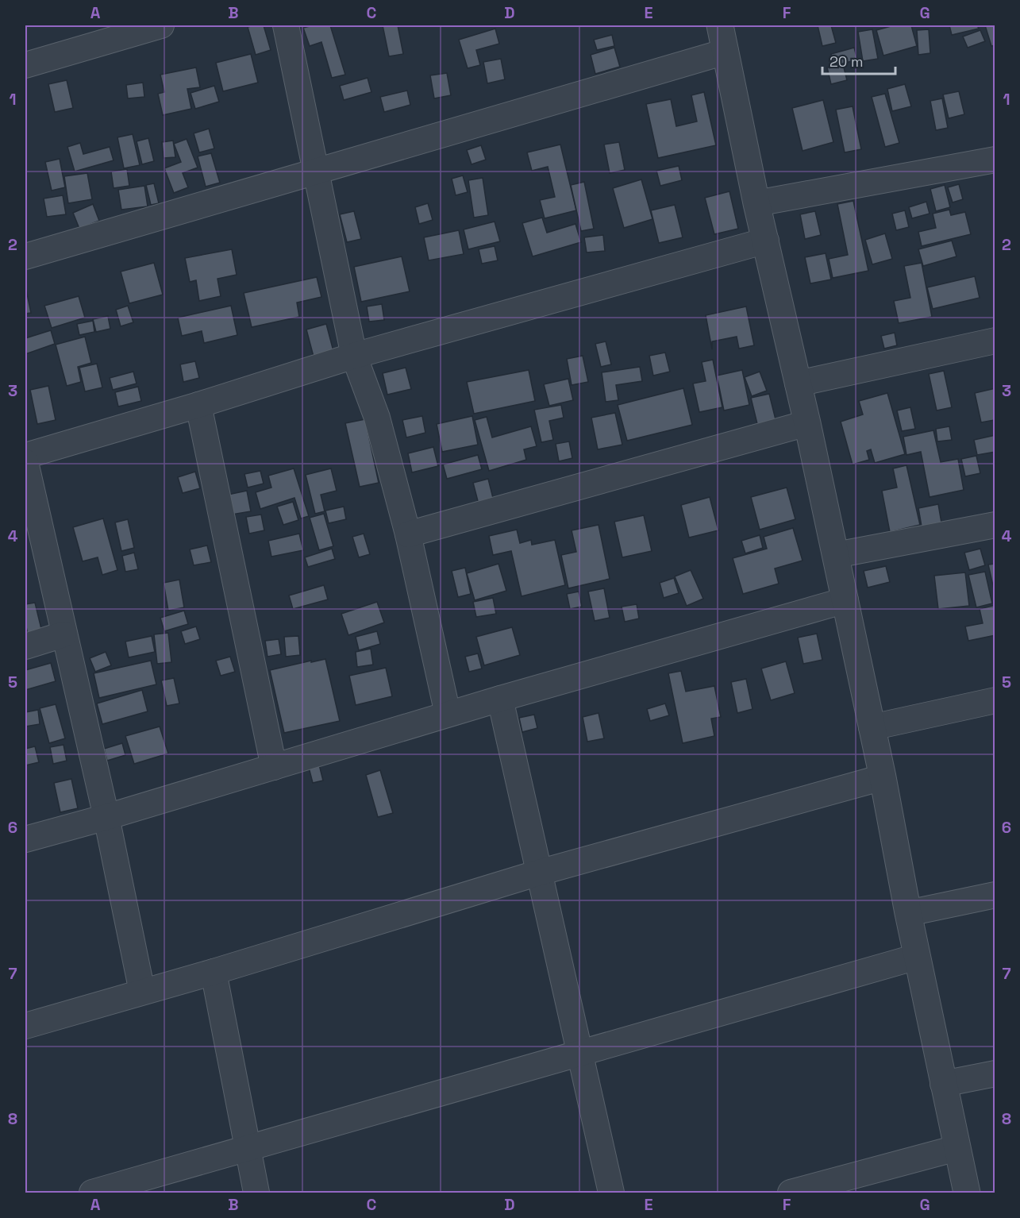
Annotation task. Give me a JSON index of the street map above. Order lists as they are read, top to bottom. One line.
{"scale_bar":"20 m","grid":{"columns":["A","B","C","D","E","F","G"],"rows":["1","2","3","4","5","6","7","8"]}}
